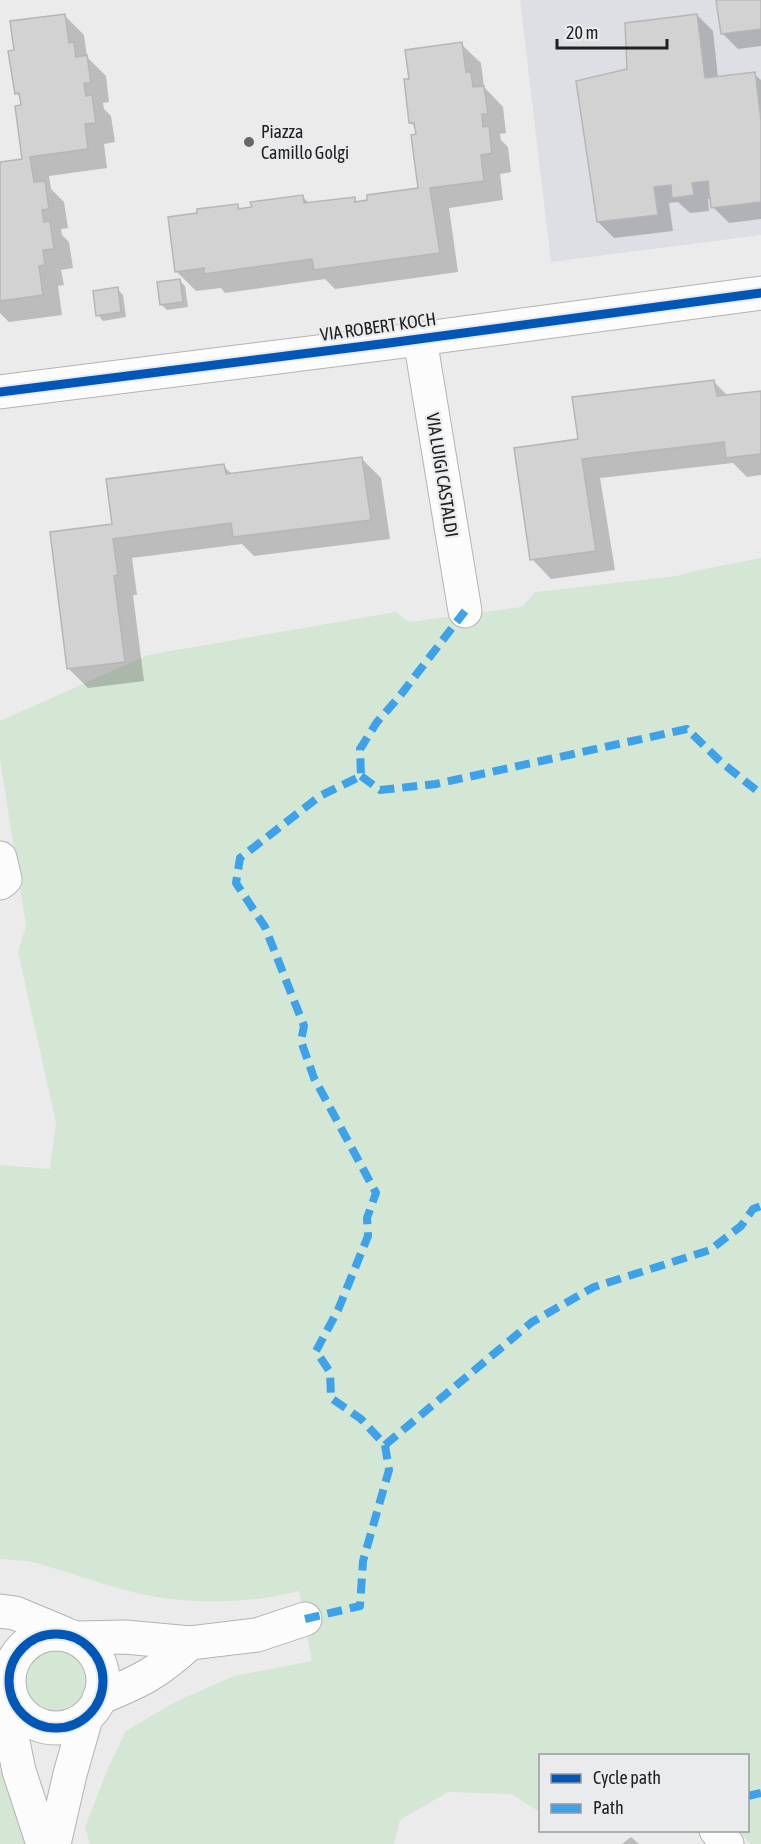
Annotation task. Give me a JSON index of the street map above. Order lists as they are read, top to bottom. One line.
{"streets":{"street":["VIA ROBERT KOCH","VIA LUIGI CASTALDI"]},"crossings":[["VIA ROBERT KOCH","VIA LUIGI CASTALDI"]],"places":["Piazza Camillo Golgi"],"legend":["Cycle path","Path"],"scale_bar":"20 m"}
